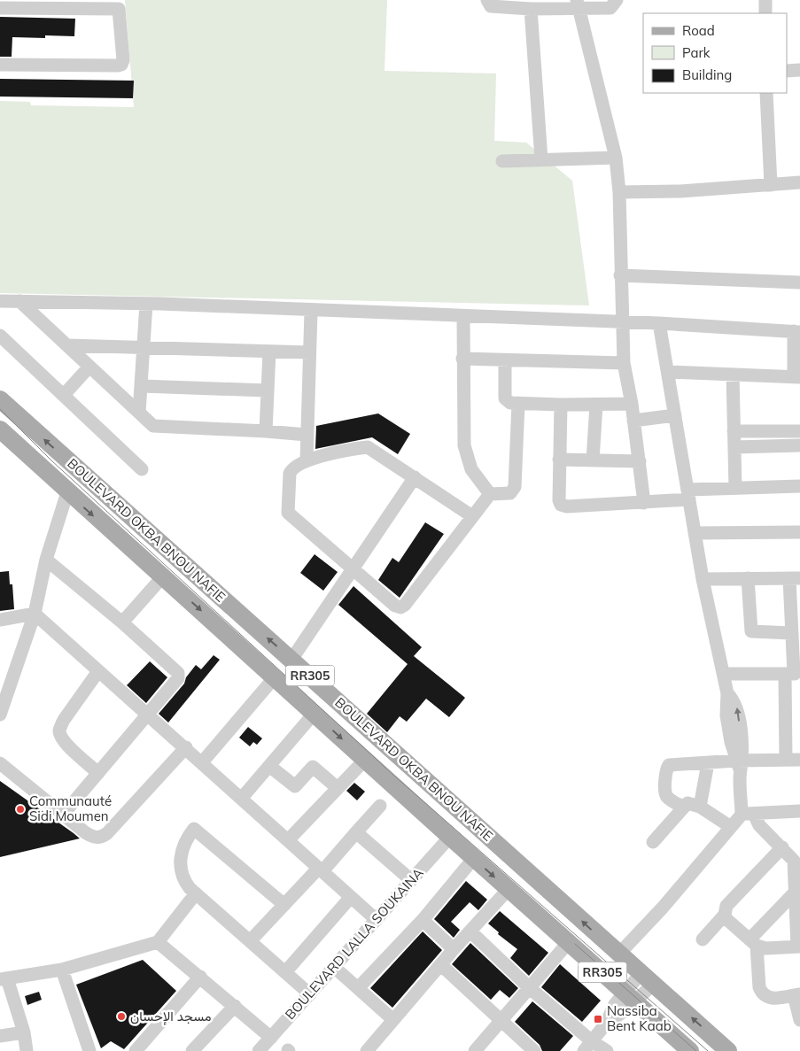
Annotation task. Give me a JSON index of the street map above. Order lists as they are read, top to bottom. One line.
{"streets":{"main road":["BOULEVARD OKBA BNOU NAFIE","RR305"],"street":["BOULEVARD LALLA SOUKAINA"]},"crossings":[["BOULEVARD OKBA BNOU NAFIE","BOULEVARD LALLA SOUKAINA"]],"places":{"other":["Communauté Sidi Moumen","مسجد الإحسان"],"transit":["Nassiba Bent Kaab"]},"legend":["Road","Park","Building"]}
